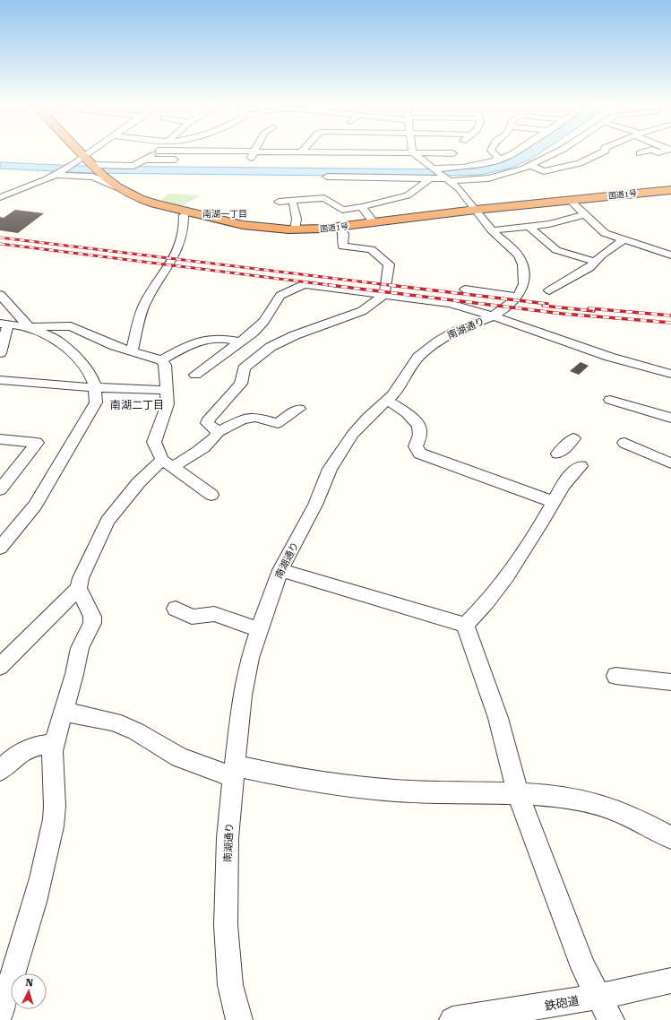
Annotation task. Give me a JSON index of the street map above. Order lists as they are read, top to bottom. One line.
{"streets":{"highway":["国道1号"],"street":["南湖通り","鉄砲道"]},"crossings":[["国道1号","南湖通り"]],"districts":["南湖一丁目","南湖二丁目"],"north":"top"}
